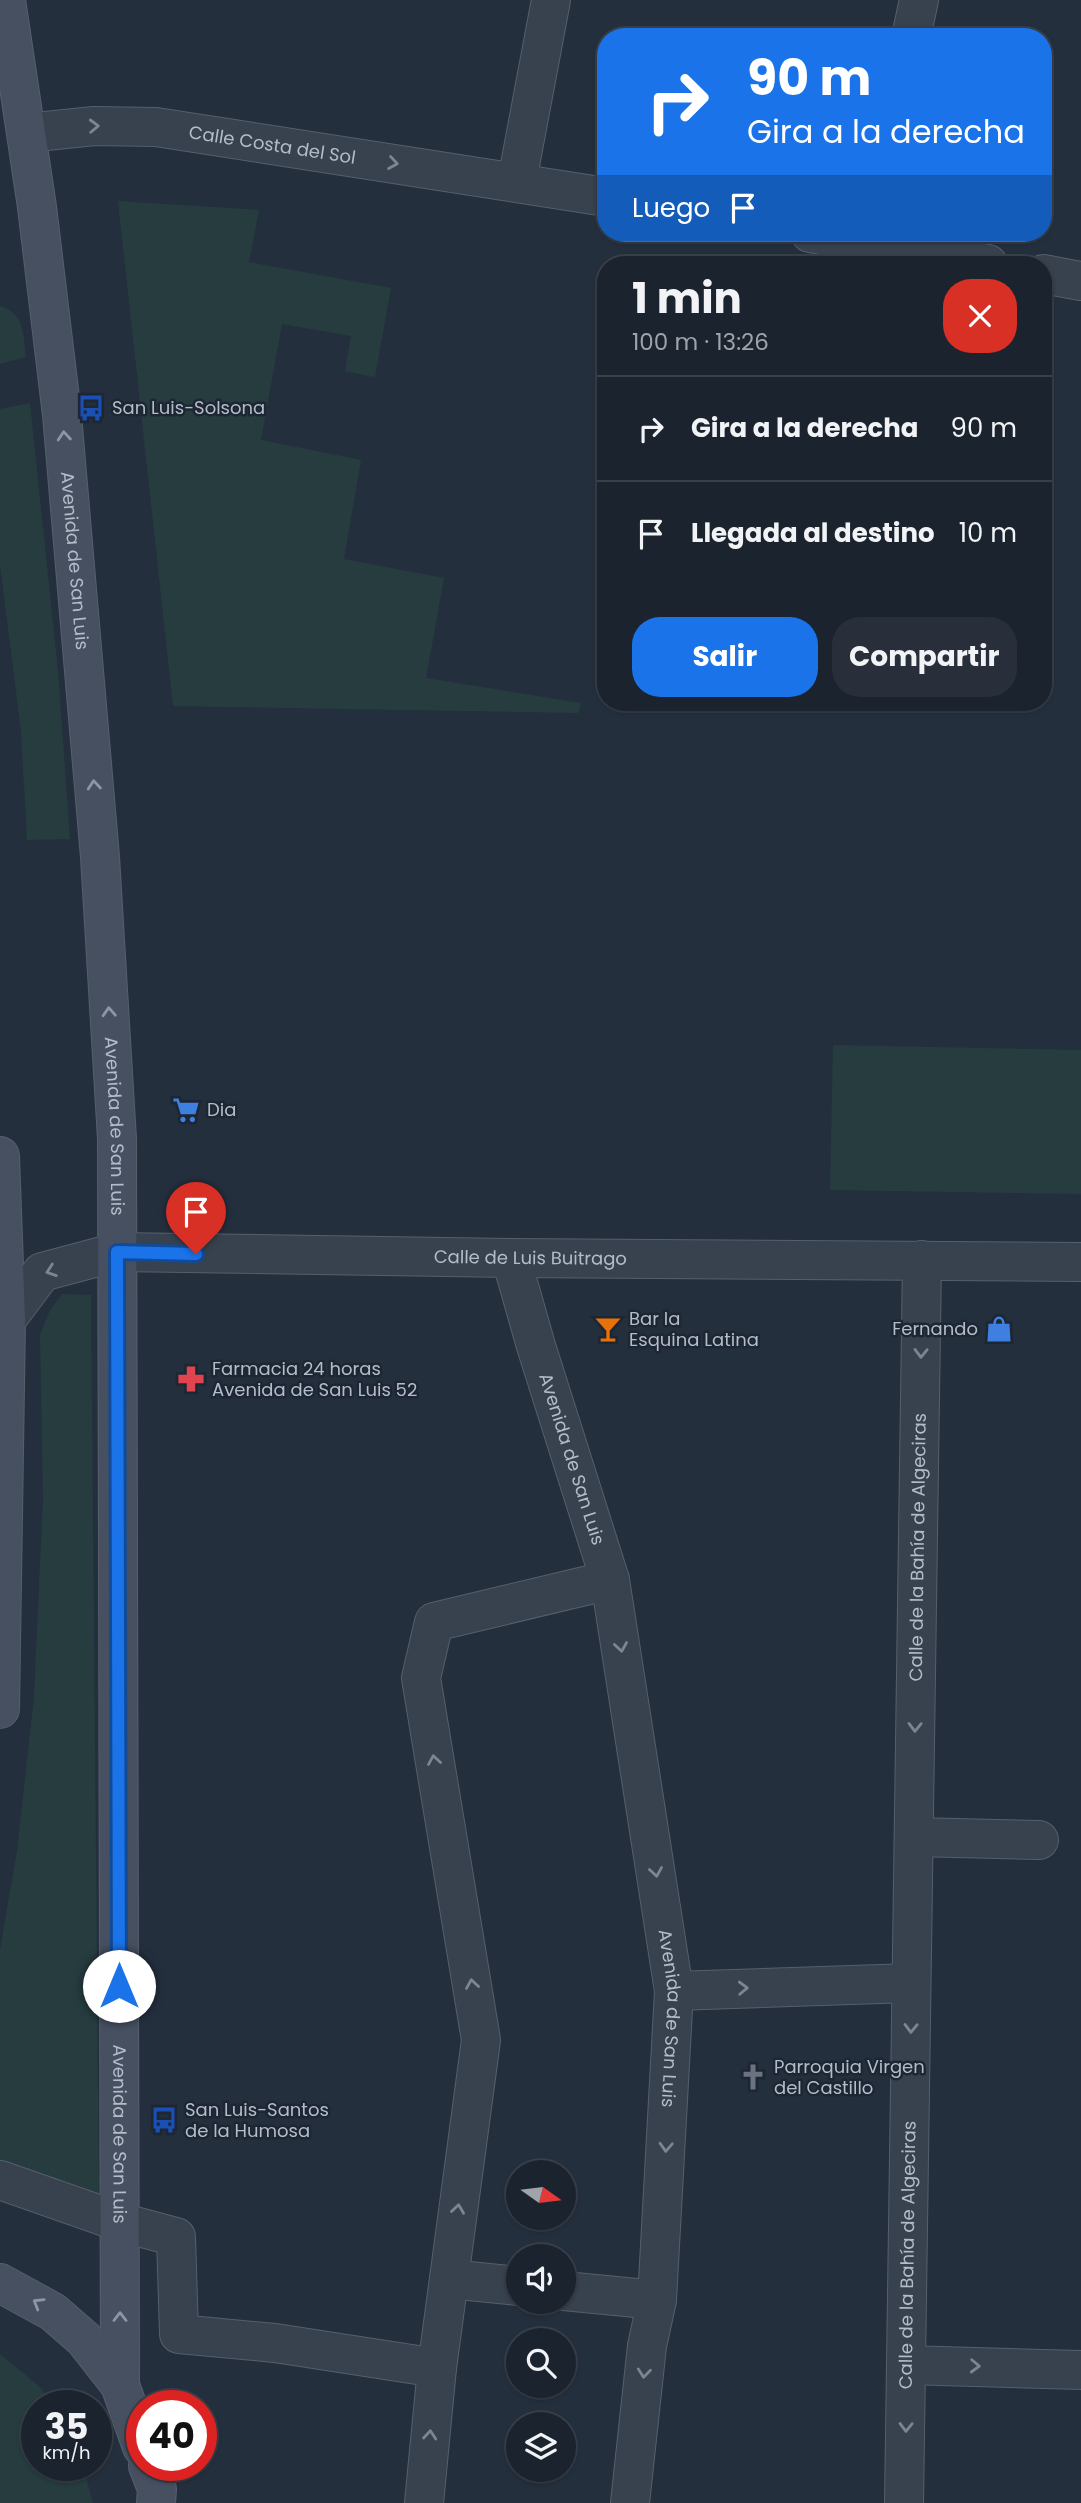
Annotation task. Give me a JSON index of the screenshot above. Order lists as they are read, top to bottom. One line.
{"streets":{"street":["Calle Costa del Sol","Avenida de San Luis","Calle de Luis Buitrago","Calle de la Bahía de Algeciras"]},"crossings":[["Calle Costa del Sol","Avenida de San Luis"],["Avenida de San Luis","Calle de Luis Buitrago"],["Calle de Luis Buitrago","Calle de la Bahía de Algeciras"]],"one_way":["Calle Costa del Sol","Calle de la Bahía de Algeciras"],"places":{"bus stop":["San Luis-Solsona","San Luis-Santos de la Humosa"],"supermarket":["Dia"],"bar":["Bar la Esquina Latina"],"shop":["Fernando"],"pharmacy":["Farmacia 24 horas Avenida de San Luis 52"],"church":["Parroquia Virgen del Castillo"]},"north":"right","page":{"turn":["90 m","Gira a la derecha"],"then":"Luego","heading":["1 min","100 m · 13:26"],"list":[{"name":"Gira a la derecha","value":"90 m"},{"name":"Llegada al destino","value":"10 m"}],"buttons":["Salir","Compartir"],"speed":"35 km/h","limit":"40"}}
